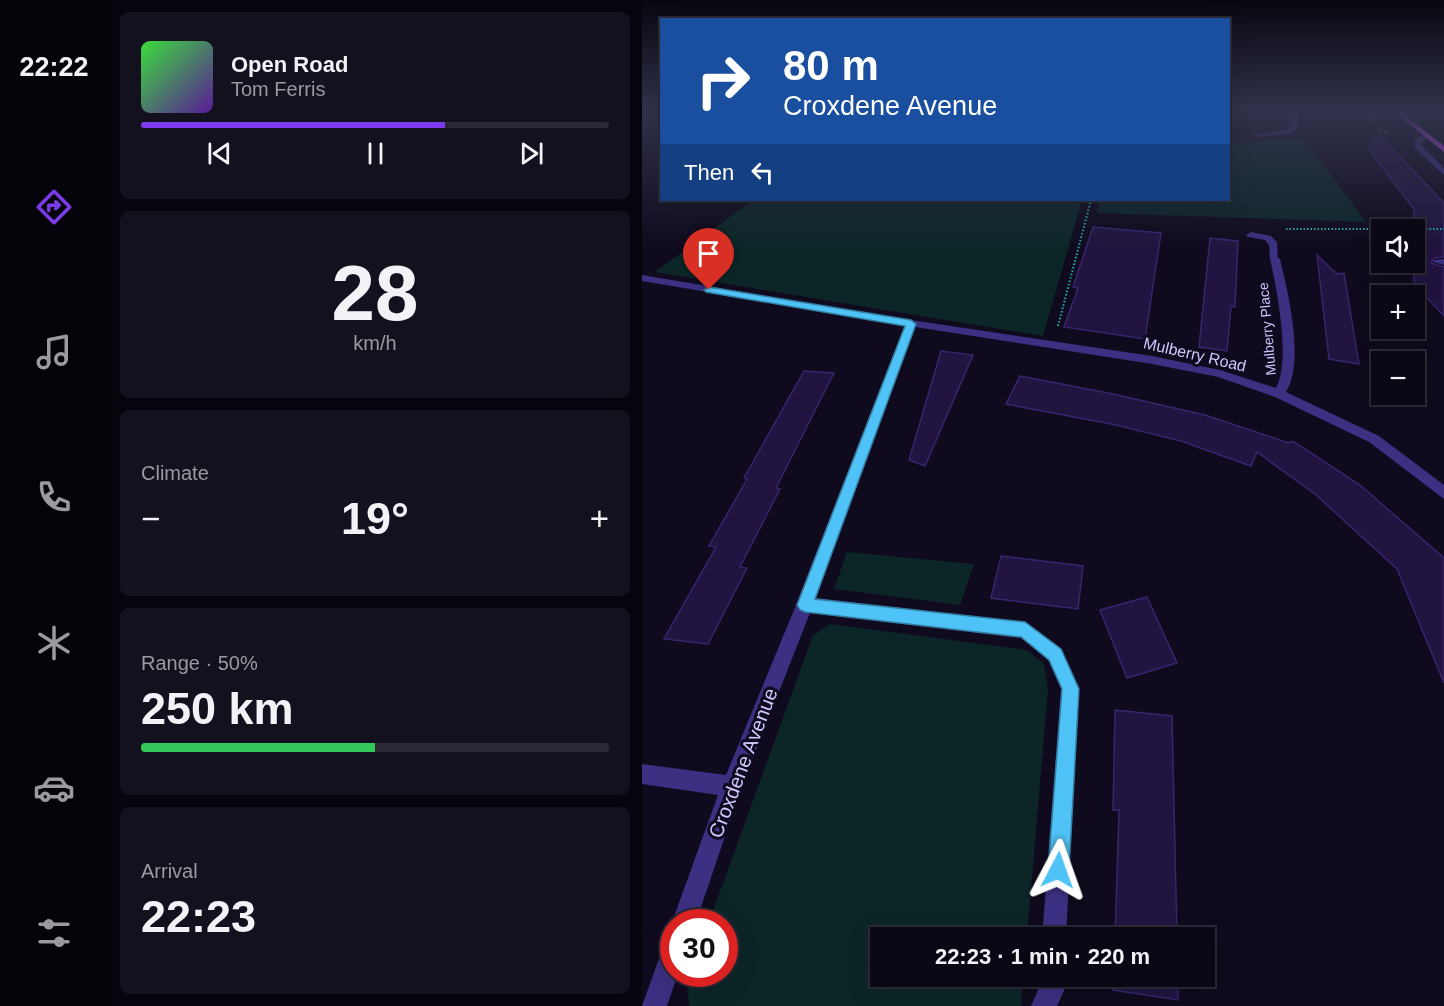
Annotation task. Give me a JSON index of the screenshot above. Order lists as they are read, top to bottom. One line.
{"streets":{"street":["Mulberry Place","Mulberry Road","Croxdene Avenue"]},"crossings":[["Mulberry Place","Mulberry Road"],["Mulberry Road","Croxdene Avenue"]],"page":{"tabs":"22:22","turn":["80 m","Croxdene Avenue"],"song":["Open Road","Tom Ferris"],"then":"Then","tile":[["28","km/h"],"Climate",["Range · 50%","250 km"],["Arrival","22:23"]],"map_buttons":["+","−"],"heat":["−","19°","+"],"limit":"30","trip":"22:23 · 1 min · 220 m"}}
